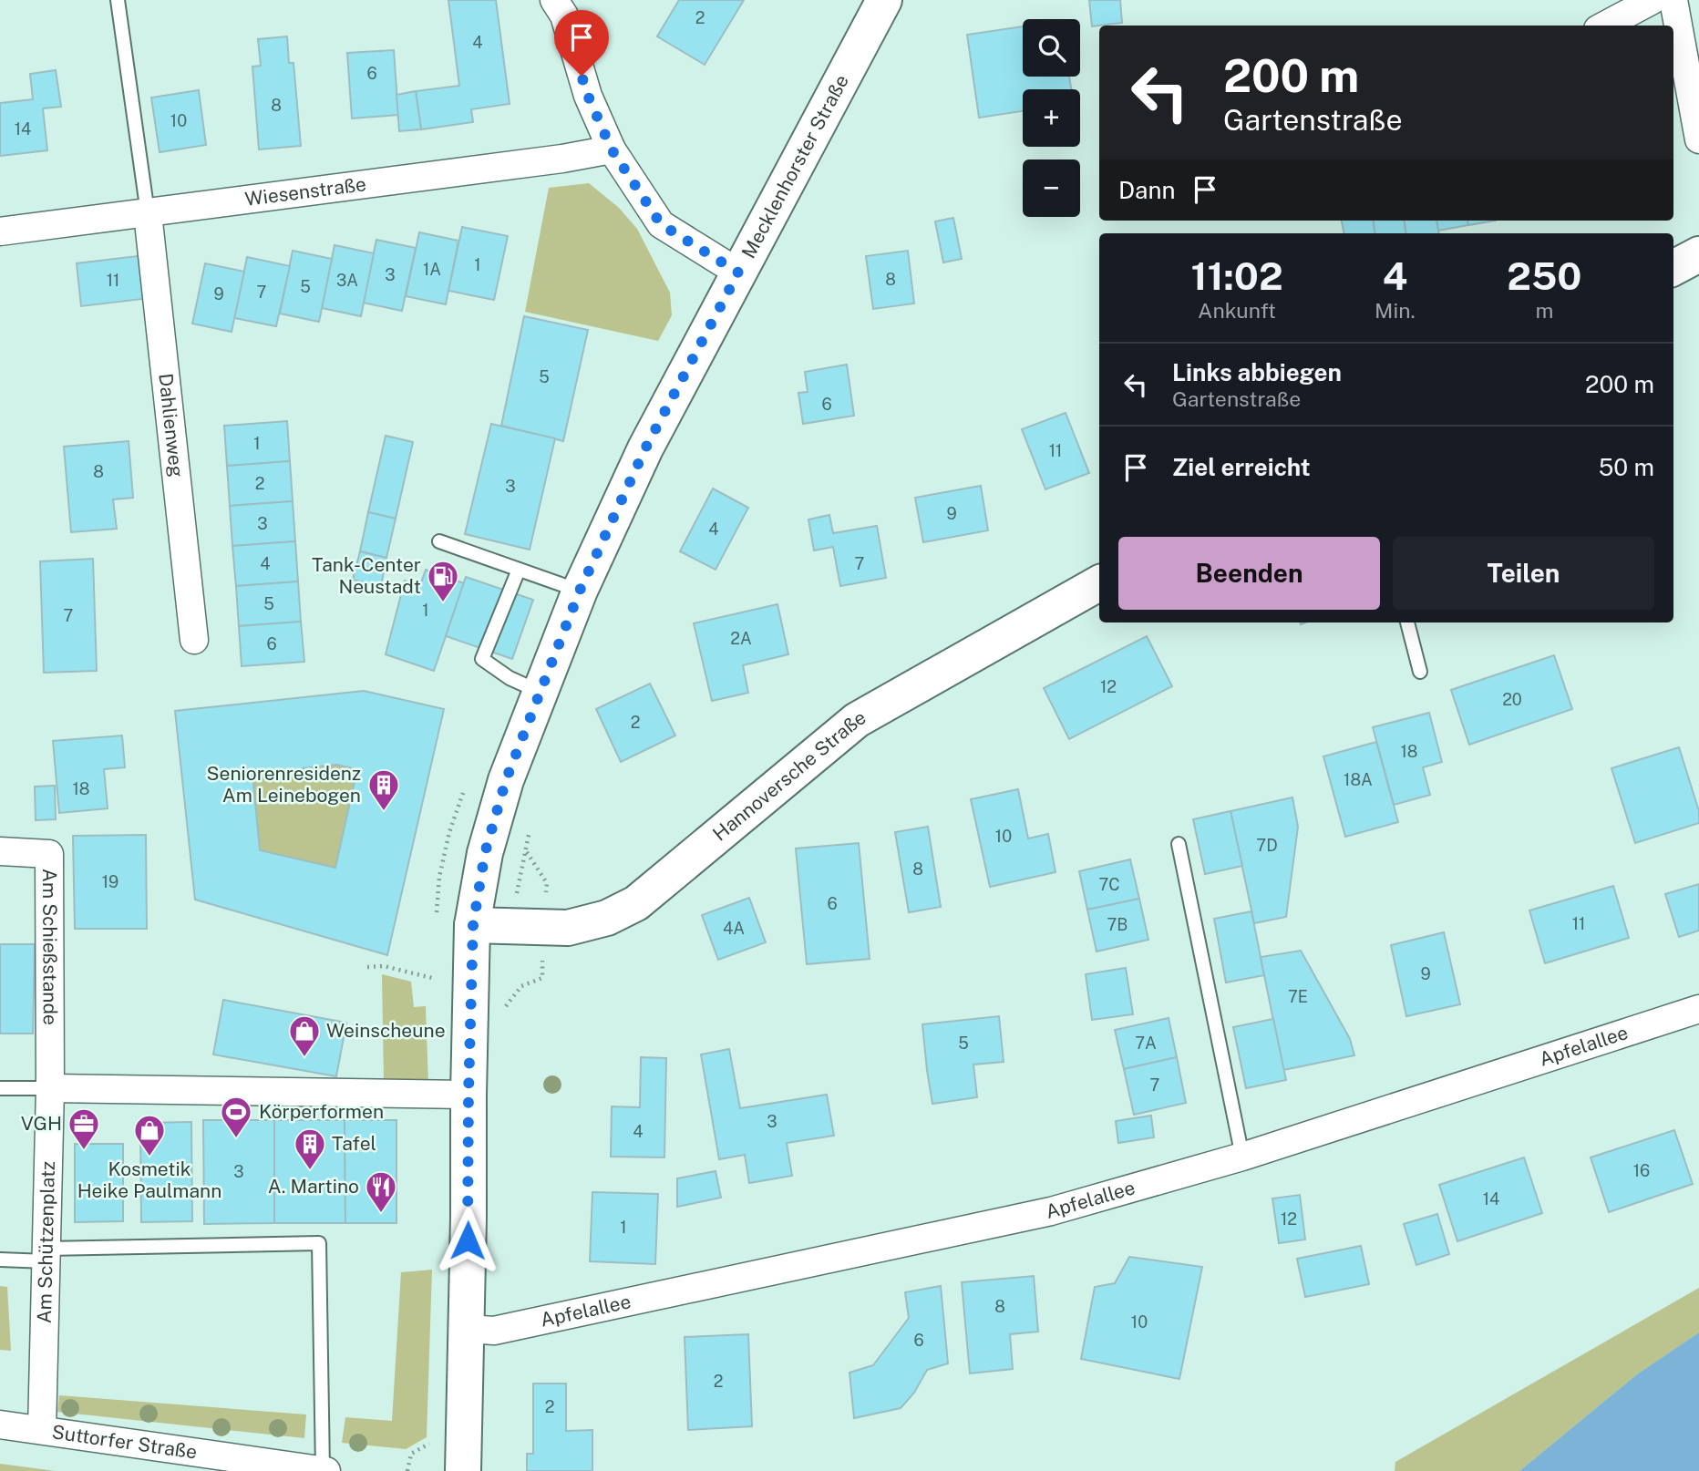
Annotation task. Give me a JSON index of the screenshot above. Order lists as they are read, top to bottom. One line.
{"streets":{"main road":["Mecklenhorster Straße","Hannoversche Straße"],"street":["Wiesenstraße","Dahlienweg","Am Schießstande","Apfelallee","Am Schützenplatz","Suttorfer Straße"]},"crossings":[["Mecklenhorster Straße","Hannoversche Straße"],["Mecklenhorster Straße","Apfelallee"],["Wiesenstraße","Dahlienweg"],["Am Schießstande","Am Schützenplatz"],["Am Schützenplatz","Suttorfer Straße"]],"places":{"fuel station":["Tank-Center Neustadt"],"building":["Seniorenresidenz Am Leinebogen","Tafel"],"shop":["Weinscheune","Kosmetik Heike Paulmann"],"sports":["Körperformen"],"office":["VGH"],"restaurant":["A. Martino"]},"house_numbers":["2","4","6","8","10","14","1","1A","3","8","11","3A","5","7","9","5","6","1","11","8","2","3","9","3","4","4","7","5","1","7","2A","6","12","20","2","18","18A","18","10","7D","8","19","7C","6","11","7B","4A","9","7E","5","7A","7","3","4","16","3","14","12","1","8","10","6","2","2"],"page":{"map_buttons":["+","−"],"turn":["200 m","Gartenstraße"],"then":"Dann","eta":["11:02","Ankunft","4","Min.","250","m"],"list":[{"name":"Links abbiegen","note":"Gartenstraße","value":"200 m"},{"name":"Ziel erreicht","value":"50 m"}],"buttons":["Beenden","Teilen"]}}
